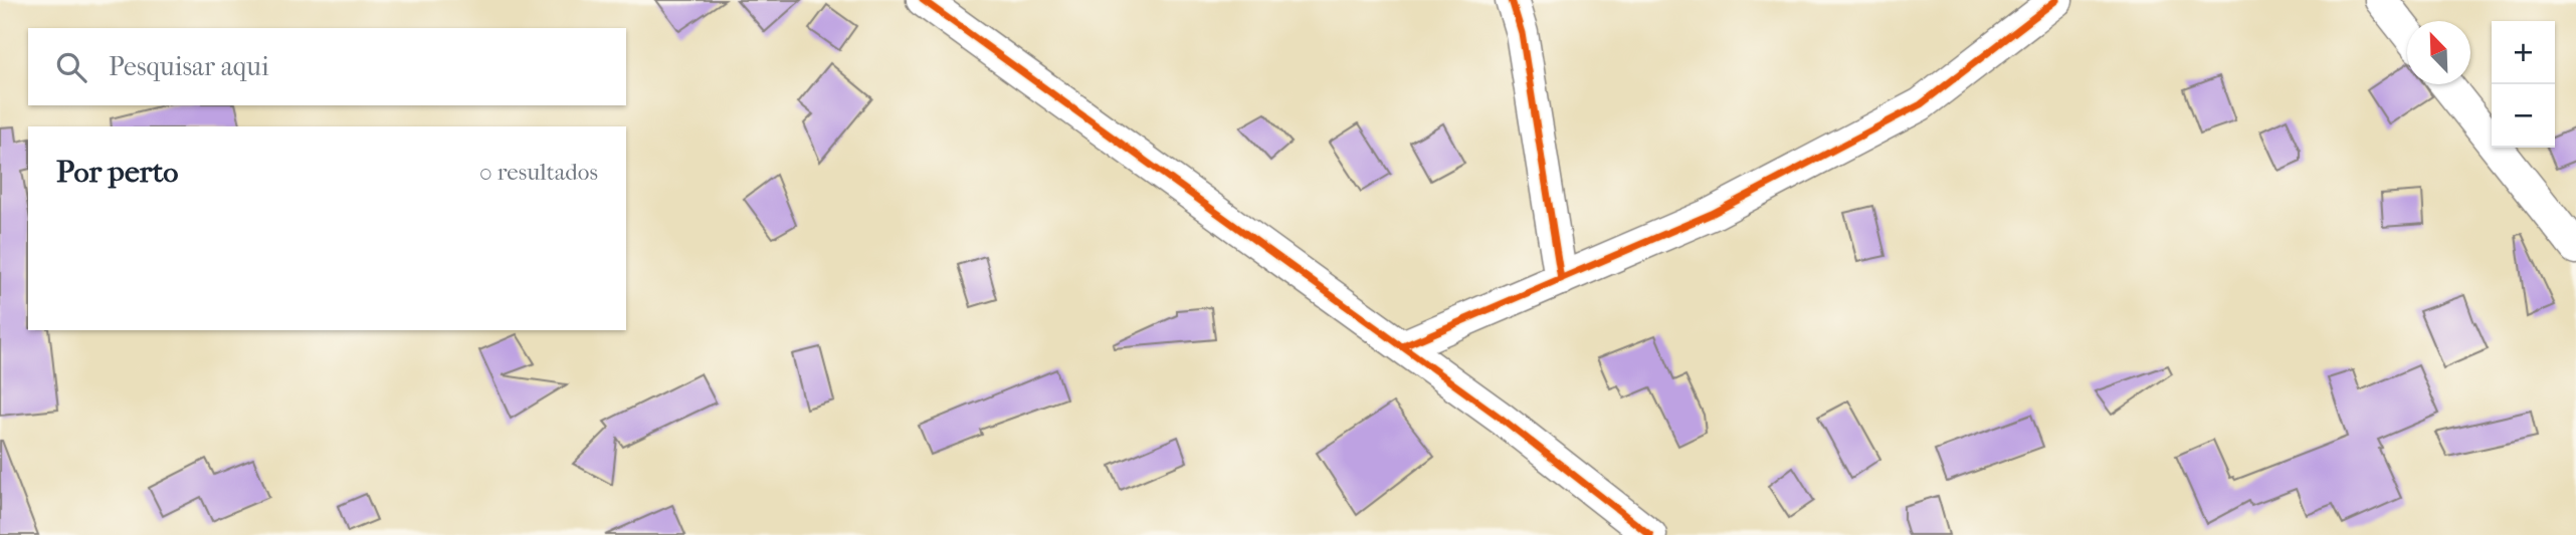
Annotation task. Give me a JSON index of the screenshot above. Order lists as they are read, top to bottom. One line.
{"north":"top left","page":{"map_buttons":["+","−"],"search":"Pesquisar aqui","heading":["Por perto","0 resultados"]}}
